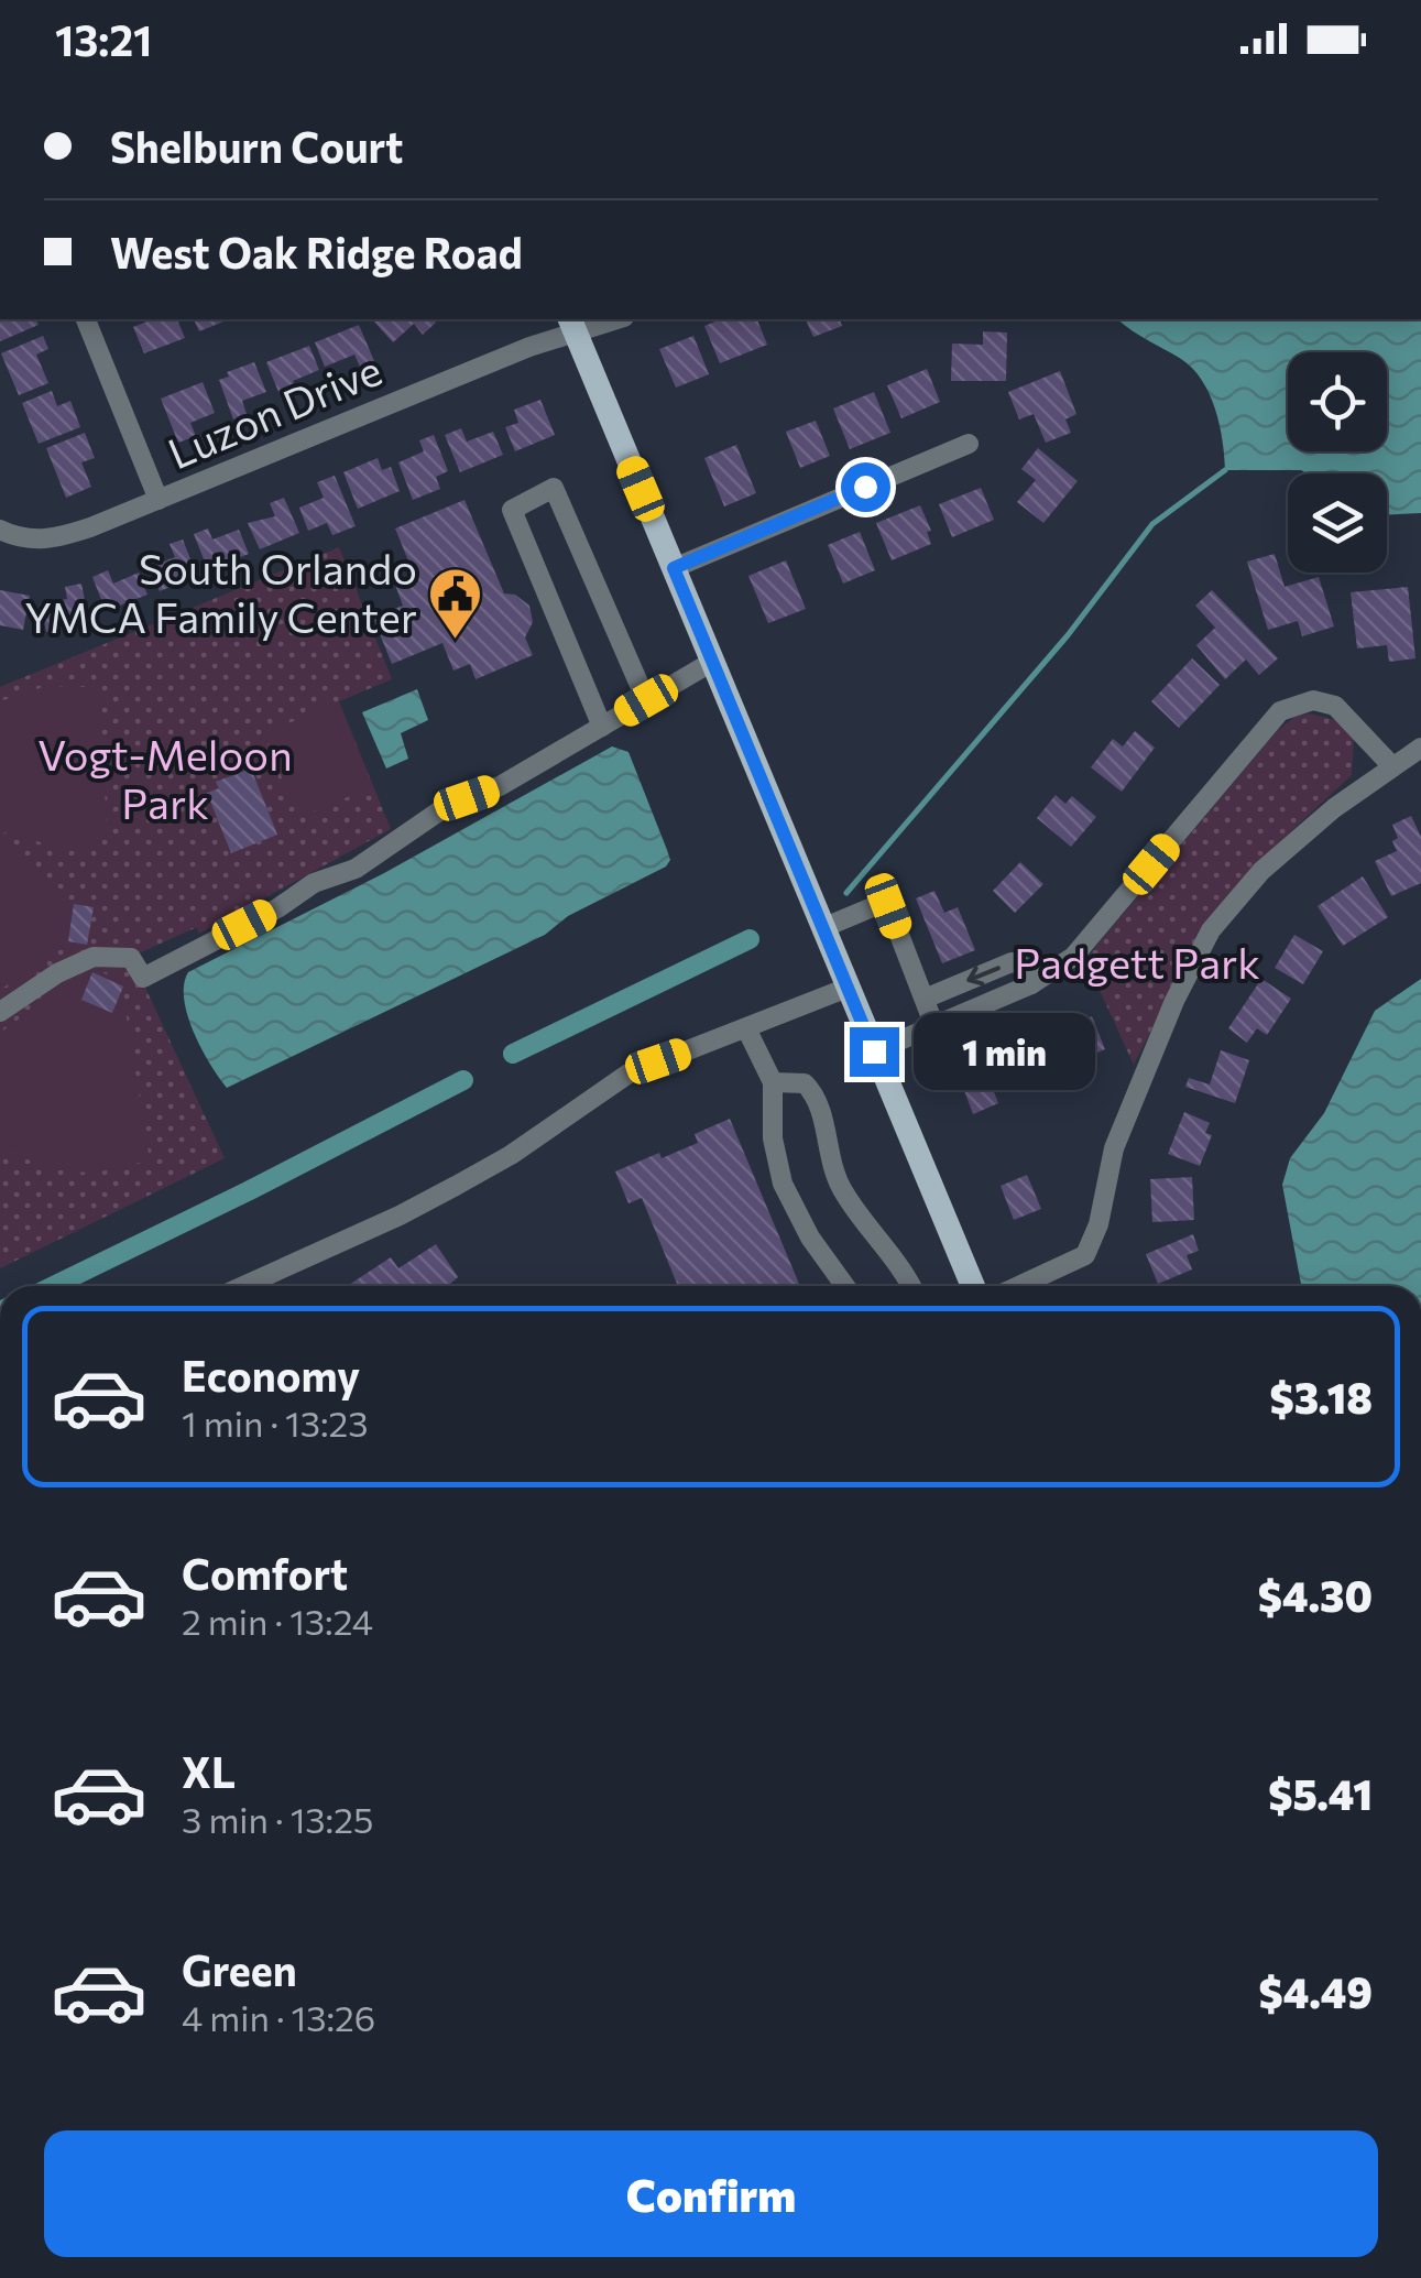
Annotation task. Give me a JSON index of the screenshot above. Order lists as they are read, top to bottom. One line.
{"streets":{"street":["Luzon Drive"]},"parks":["Vogt-Meloon Park","Padgett Park"],"places":{"public building":["South Orlando YMCA Family Center"]},"page":{"status":"13:21","banner":["Shelburn Court","West Oak Ridge Road"],"bubble":"1 min","list":[{"name":"Economy","note":"1 min · 13:23","value":"$3.18"},{"name":"Comfort","note":"2 min · 13:24","value":"$4.30"},{"name":"XL","note":"3 min · 13:25","value":"$5.41"},{"name":"Green","note":"4 min · 13:26","value":"$4.49"}],"buttons":"Confirm"}}
